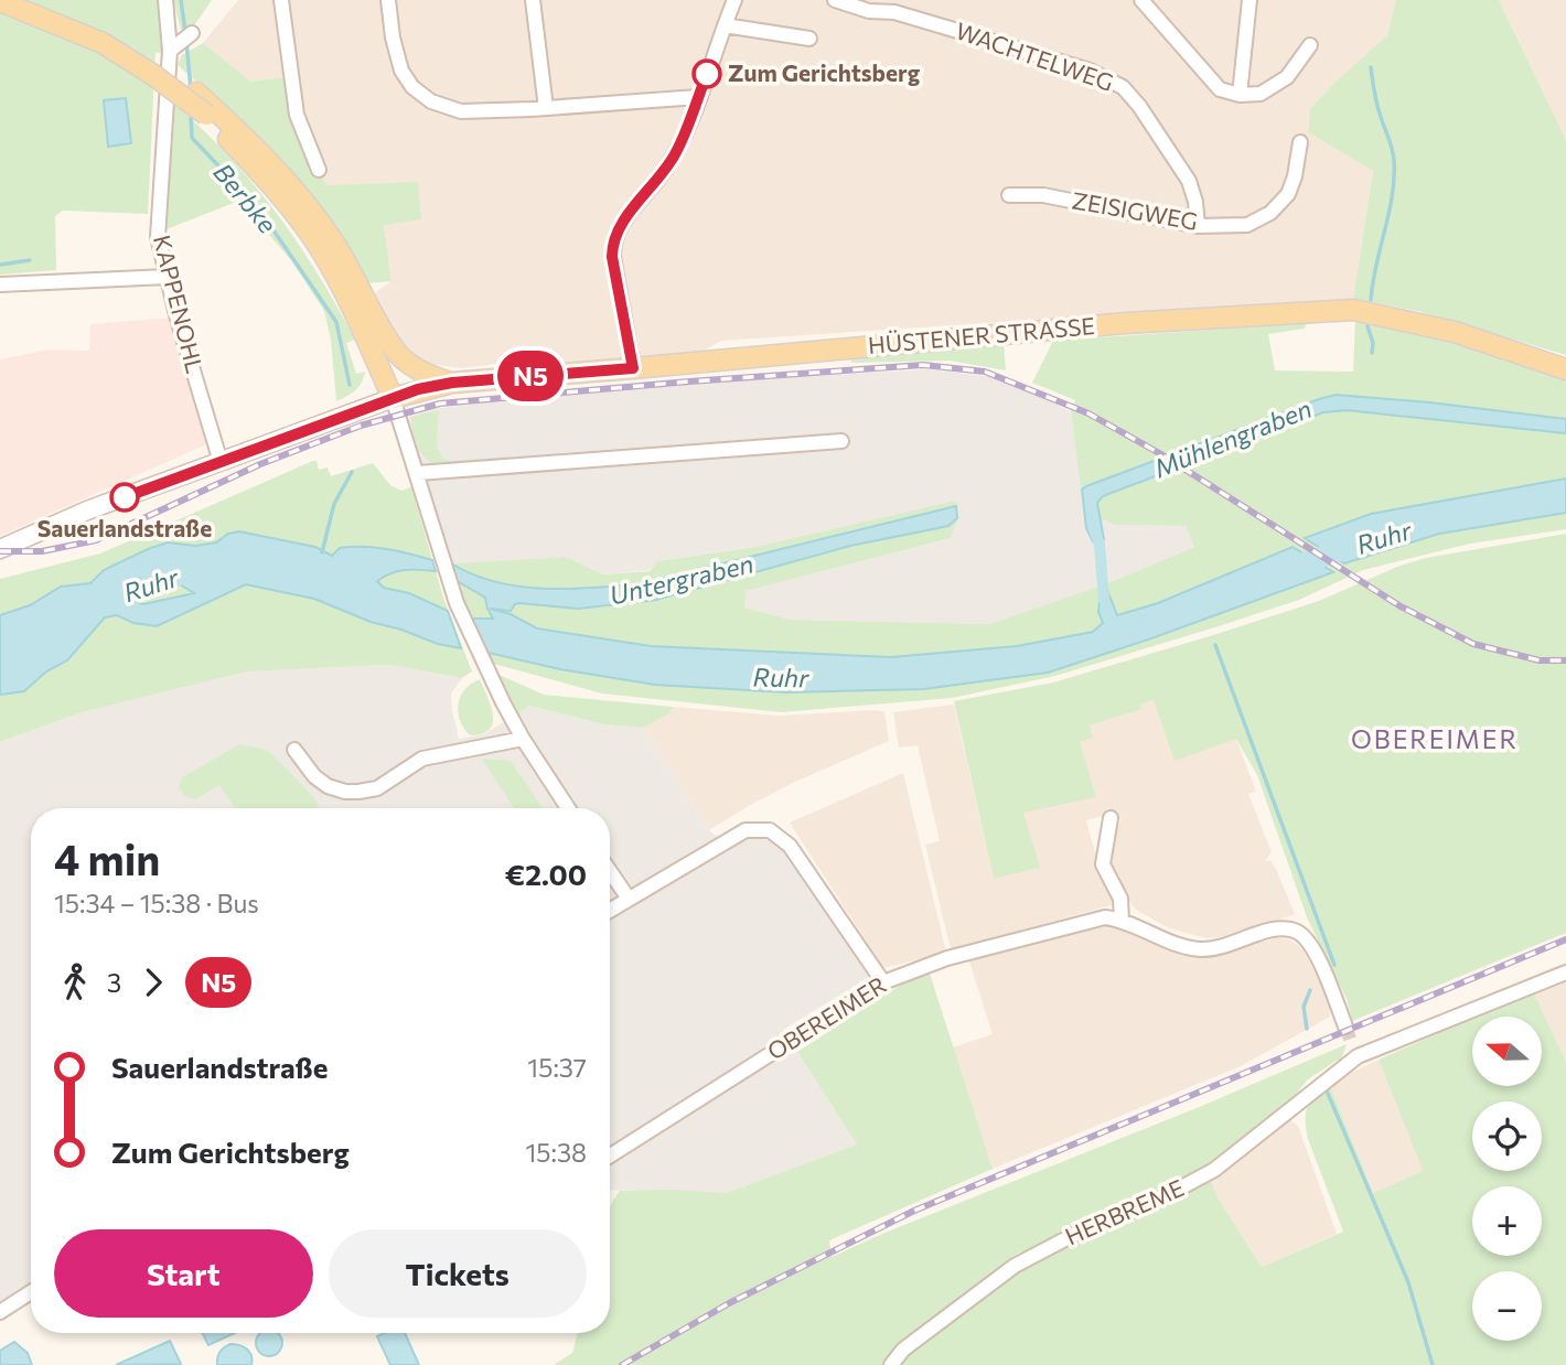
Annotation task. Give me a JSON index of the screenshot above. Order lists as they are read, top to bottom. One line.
{"streets":{"main road":["HÜSTENER STRASSE"],"street":["WACHTELWEG","ZEISIGWEG","KAPPENOHL","OBEREIMER","HERBREME"]},"crossings":[["WACHTELWEG","ZEISIGWEG"]],"districts":["OBEREIMER"],"water":["Berbke","Mühlengraben","Ruhr","Untergraben"],"places":["Zum Gerichtsberg","Sauerlandstraße"],"lines":["bus line N5"],"north":"left","page":{"on_map":"N5","heading":["4 min","15:34 – 15:38 · Bus","€2.00"],"legs":["3","N5"],"map_buttons":["+","−"],"list":[{"name":"Sauerlandstraße","value":"15:37"},{"name":"Zum Gerichtsberg","value":"15:38"}],"buttons":["Start","Tickets"]}}
